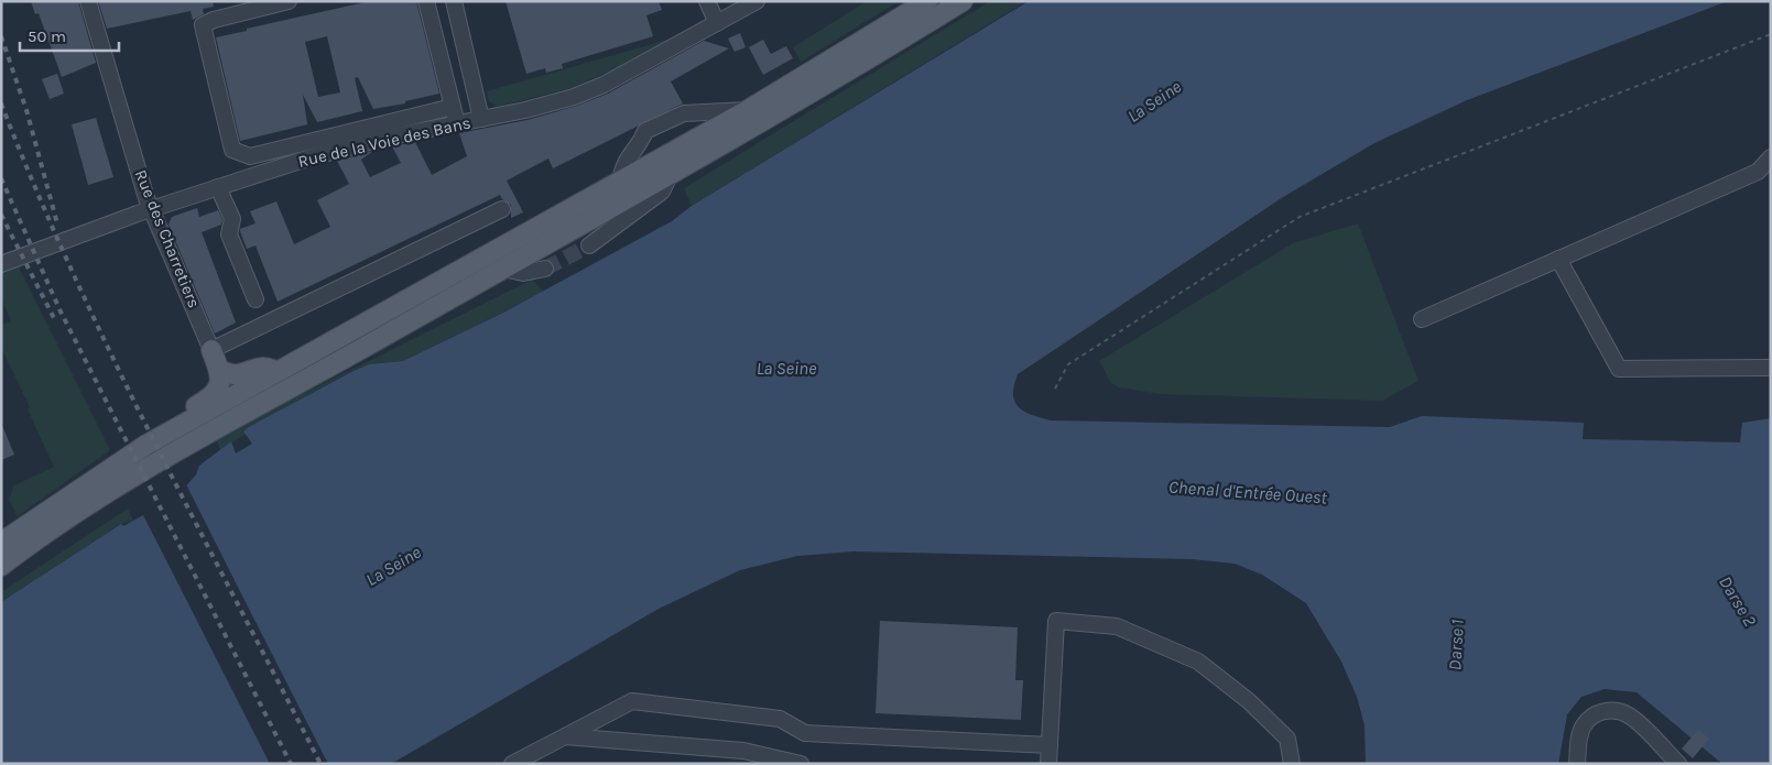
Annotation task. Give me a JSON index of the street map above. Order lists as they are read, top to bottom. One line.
{"streets":{"street":["Rue de la Voie des Bans","Rue des Charretiers"]},"crossings":[["Rue de la Voie des Bans","Rue des Charretiers"]],"water":["La Seine","Chenal d'Entrée Ouest","Darse 2","Darse 1"],"scale_bar":"50 m"}
